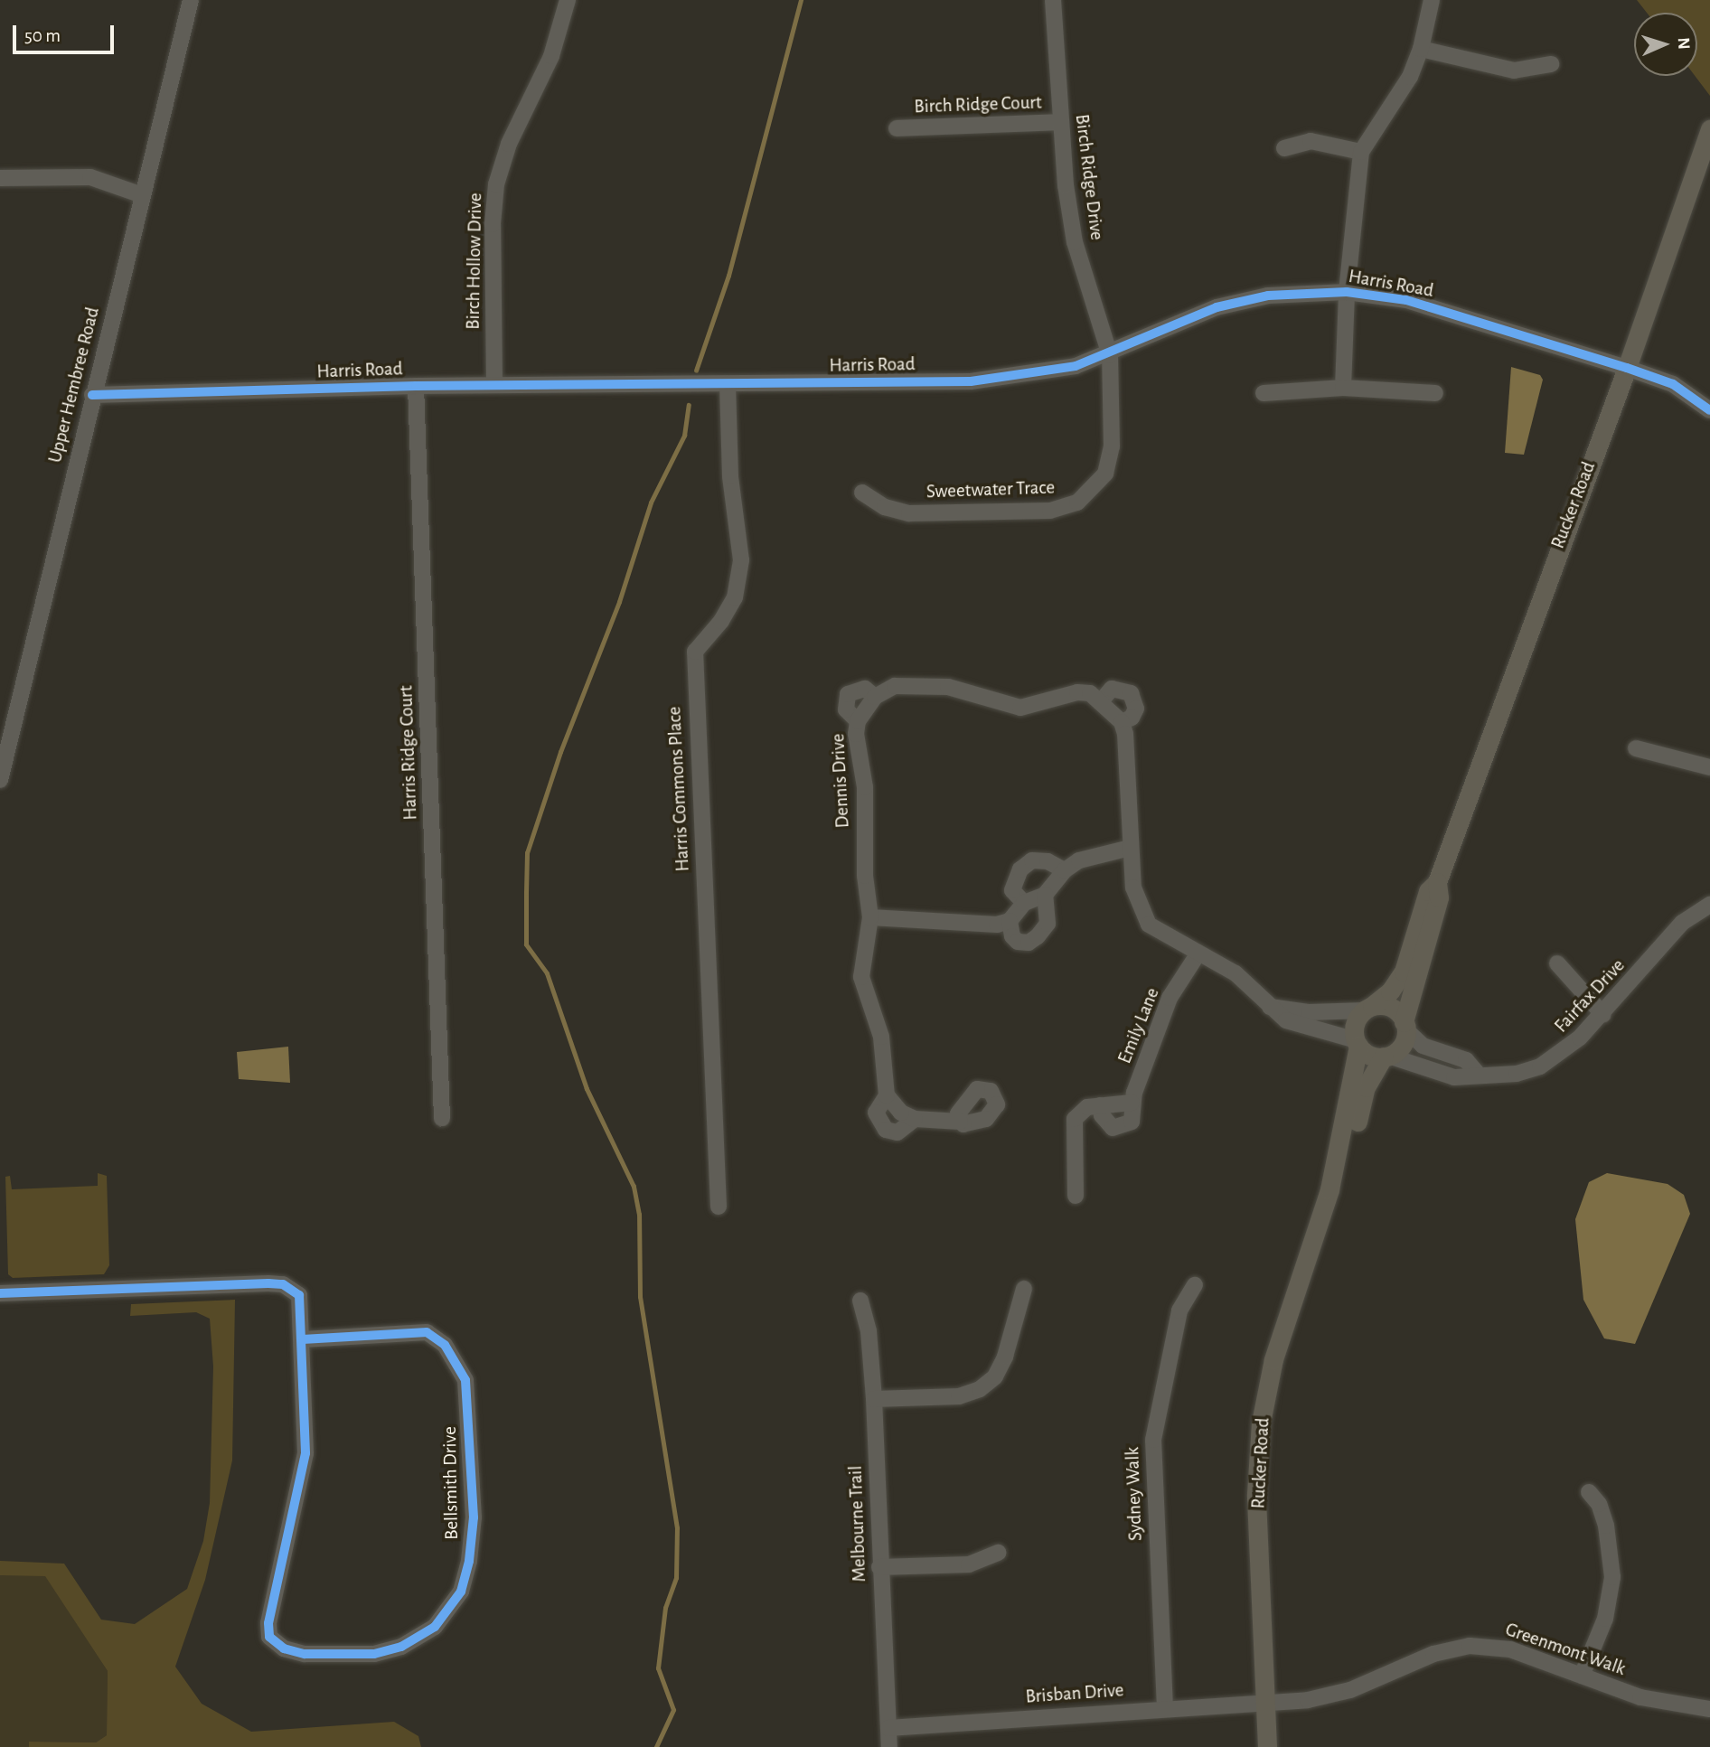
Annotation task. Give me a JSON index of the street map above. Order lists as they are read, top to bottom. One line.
{"streets":{"main road":["Rucker Road"],"street":["Birch Ridge Court","Birch Ridge Drive","Birch Hollow Drive","Harris Road","Upper Hembree Road","Sweetwater Trace","Harris Ridge Court","Dennis Drive","Harris Commons Place","Fairfax Drive","Emily Lane","Bellsmith Drive","Sydney Walk","Melbourne Trail","Greenmont Walk","Brisban Drive"]},"crossings":[["Birch Ridge Court","Birch Ridge Drive"],["Birch Ridge Drive","Harris Road"],["Birch Ridge Drive","Sweetwater Trace"],["Birch Hollow Drive","Harris Road"],["Harris Road","Upper Hembree Road"],["Harris Road","Sweetwater Trace"],["Harris Road","Rucker Road"],["Harris Road","Harris Ridge Court"],["Harris Road","Harris Commons Place"],["Rucker Road","Fairfax Drive"],["Rucker Road","Greenmont Walk"],["Rucker Road","Brisban Drive"],["Sydney Walk","Brisban Drive"],["Melbourne Trail","Brisban Drive"],["Greenmont Walk","Brisban Drive"]],"scale_bar":"50 m","north":"right"}
